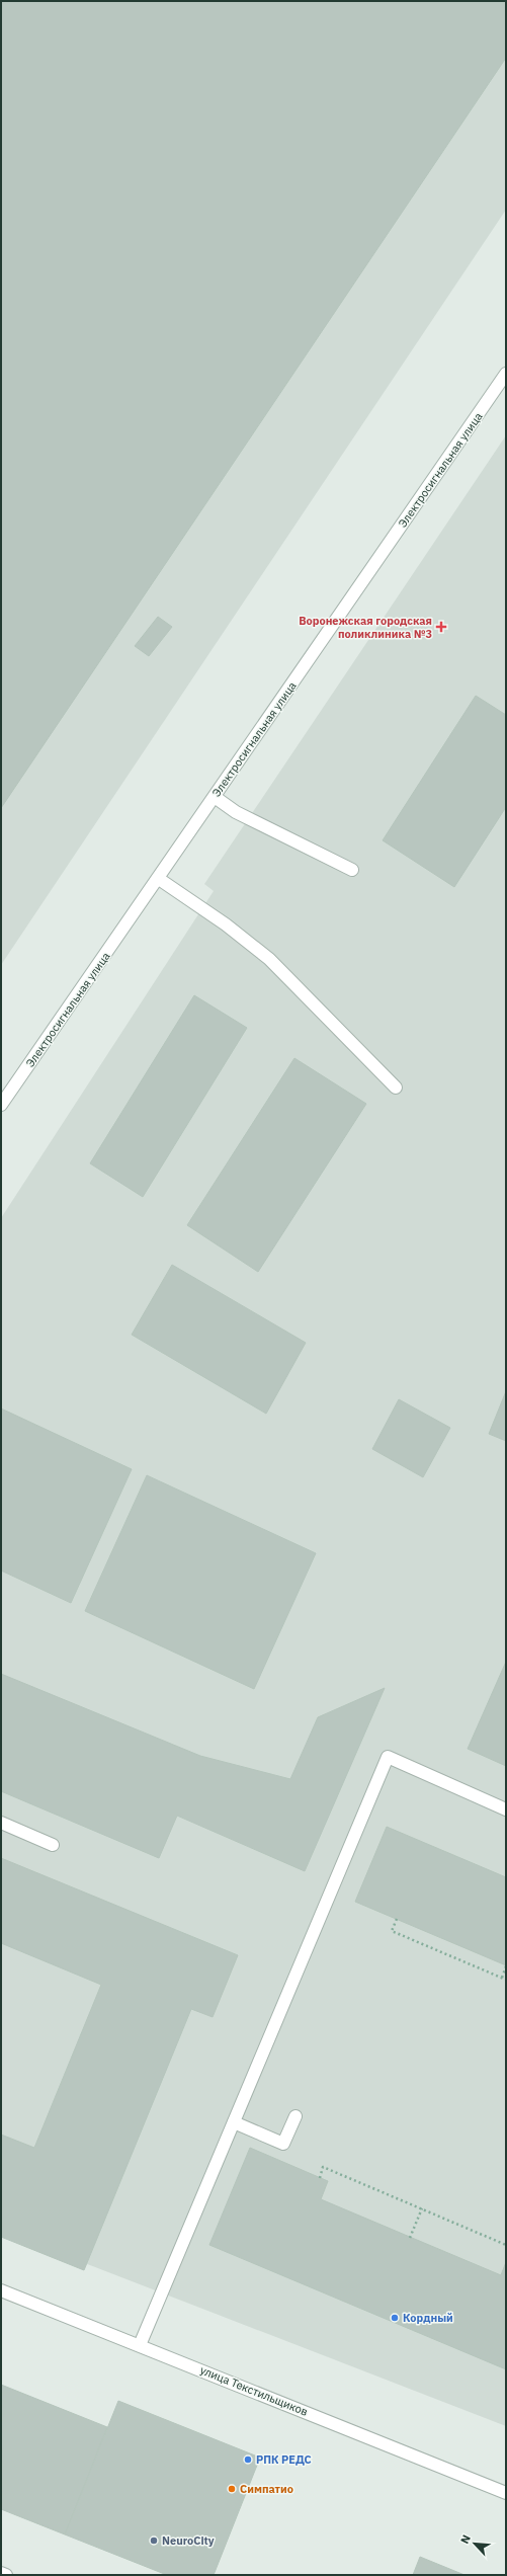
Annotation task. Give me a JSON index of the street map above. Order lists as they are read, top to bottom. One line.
{"streets":{"street":["Электросигнальная улица","улица Текстильщиков"]},"places":{"health":["Воронежская городская поликлиника №3"],"other":["Кордный","РПК РЕДС","Симпатио","NeuroCity"]},"north":"top left"}
